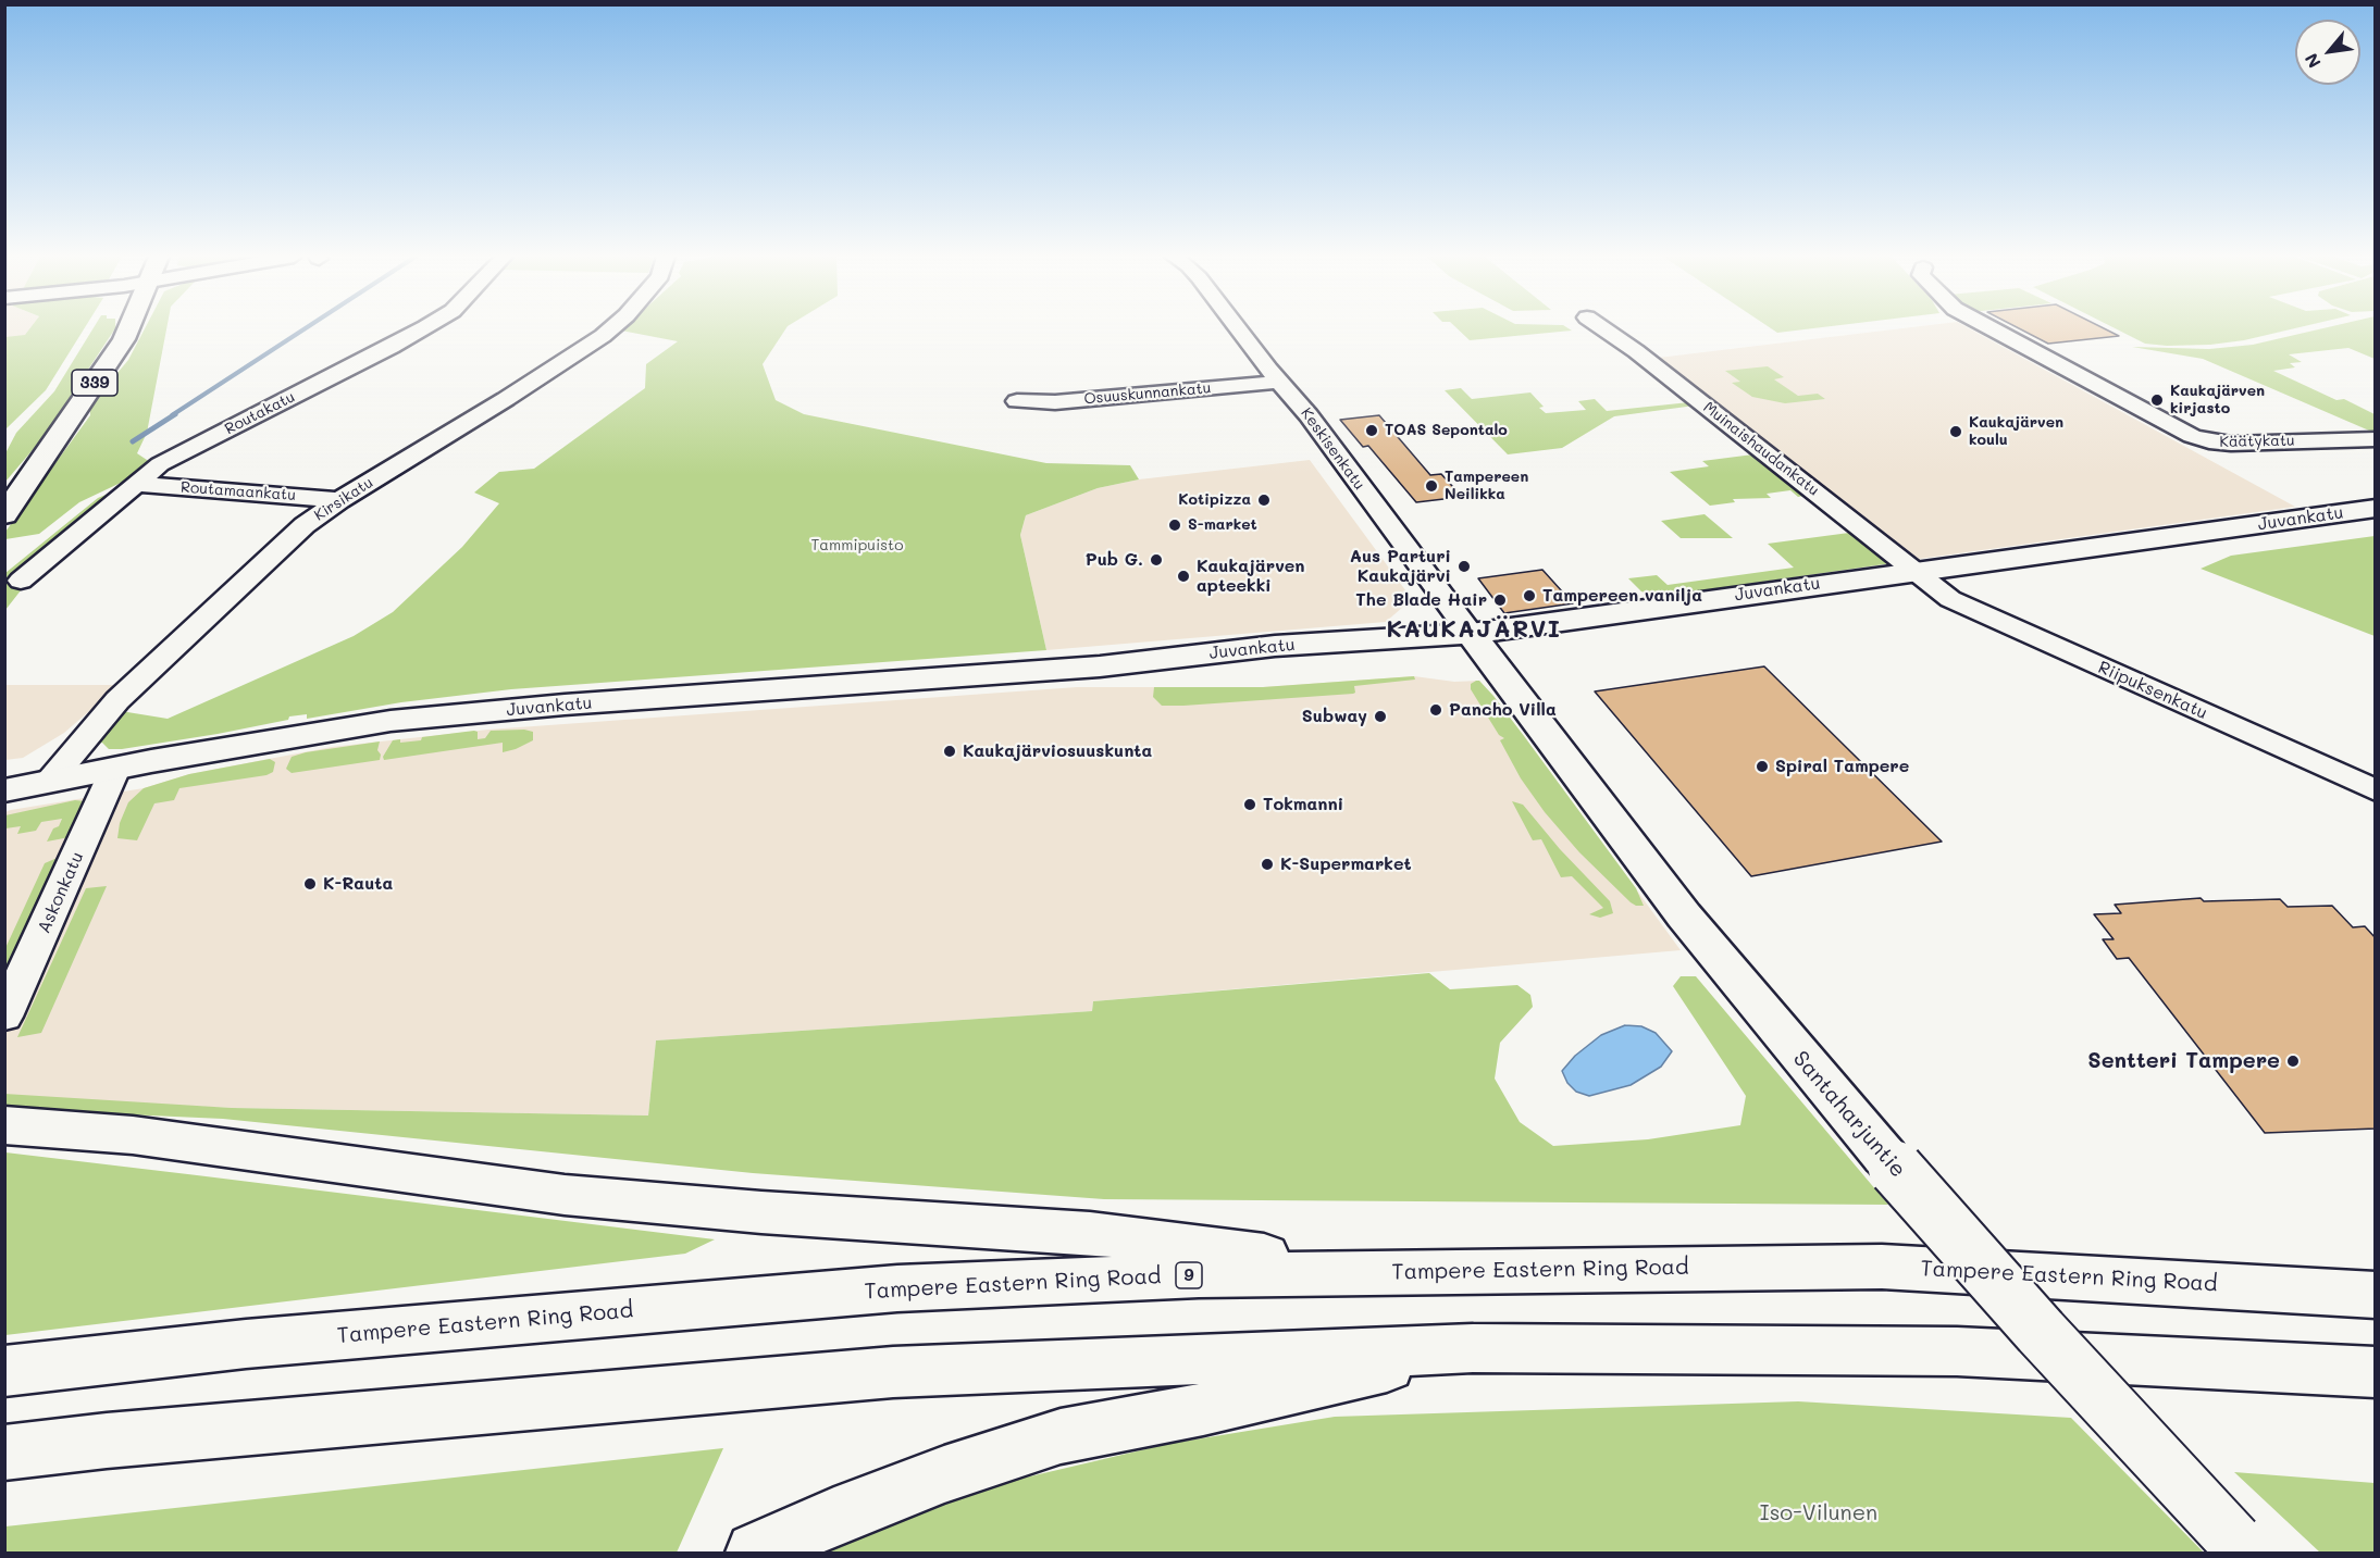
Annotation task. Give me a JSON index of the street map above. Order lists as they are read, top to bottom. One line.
{"streets":{"main road":["339","Juvankatu","Santaharjuntie","Tampere Eastern Ring Road","9"],"street":["Osuuskunnankatu","Routakatu","Käätykatu","Keskisenkatu","Muinaishaudankatu","Routamaankatu","Kirsikatu","Riipuksenkatu","Askonkatu"]},"crossings":[["Osuuskunnankatu","Keskisenkatu"],["Routakatu","Routamaankatu"],["Keskisenkatu","Juvankatu"],["Keskisenkatu","Santaharjuntie"],["Muinaishaudankatu","Juvankatu"],["Muinaishaudankatu","Riipuksenkatu"],["Routamaankatu","Kirsikatu"],["Kirsikatu","Juvankatu"],["Juvankatu","Riipuksenkatu"],["Juvankatu","Askonkatu"],["Juvankatu","Santaharjuntie"]],"districts":["KAUKAJÄRVI"],"parks":["Tammipuisto","Iso-Vilunen"],"places":["Kaukajärven kirjasto","TOAS Sepontalo","Kaukajärven koulu","Tampereen Neilikka","Kotipizza","S-market","Pub G.","Aus Parturi Kaukajärvi","Kaukajärven apteekki","Tampereen vanilja","The Blade Hair","Pancho Villa","Subway","Kaukajärviosuuskunta","Spiral Tampere","Tokmanni","K-Supermarket","K-Rauta","Sentteri Tampere"],"north":"bottom left"}
